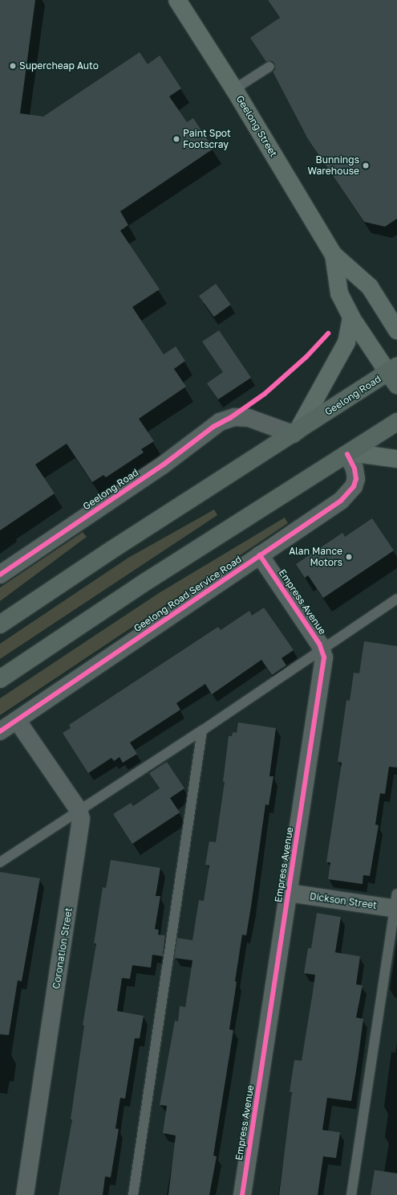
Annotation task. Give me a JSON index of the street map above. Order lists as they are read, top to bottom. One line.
{"streets":{"highway":["Geelong Road"],"main road":["Geelong Street"],"street":["Geelong Road Service Road","Empress Avenue","Dickson Street","Coronation Street"]},"crossings":[["Geelong Street","Geelong Road"],["Geelong Road Service Road","Empress Avenue"],["Geelong Road Service Road","Coronation Street"],["Empress Avenue","Dickson Street"]],"places":["Supercheap Auto","Paint Spot Footscray","Bunnings Warehouse","Alan Mance Motors"]}
